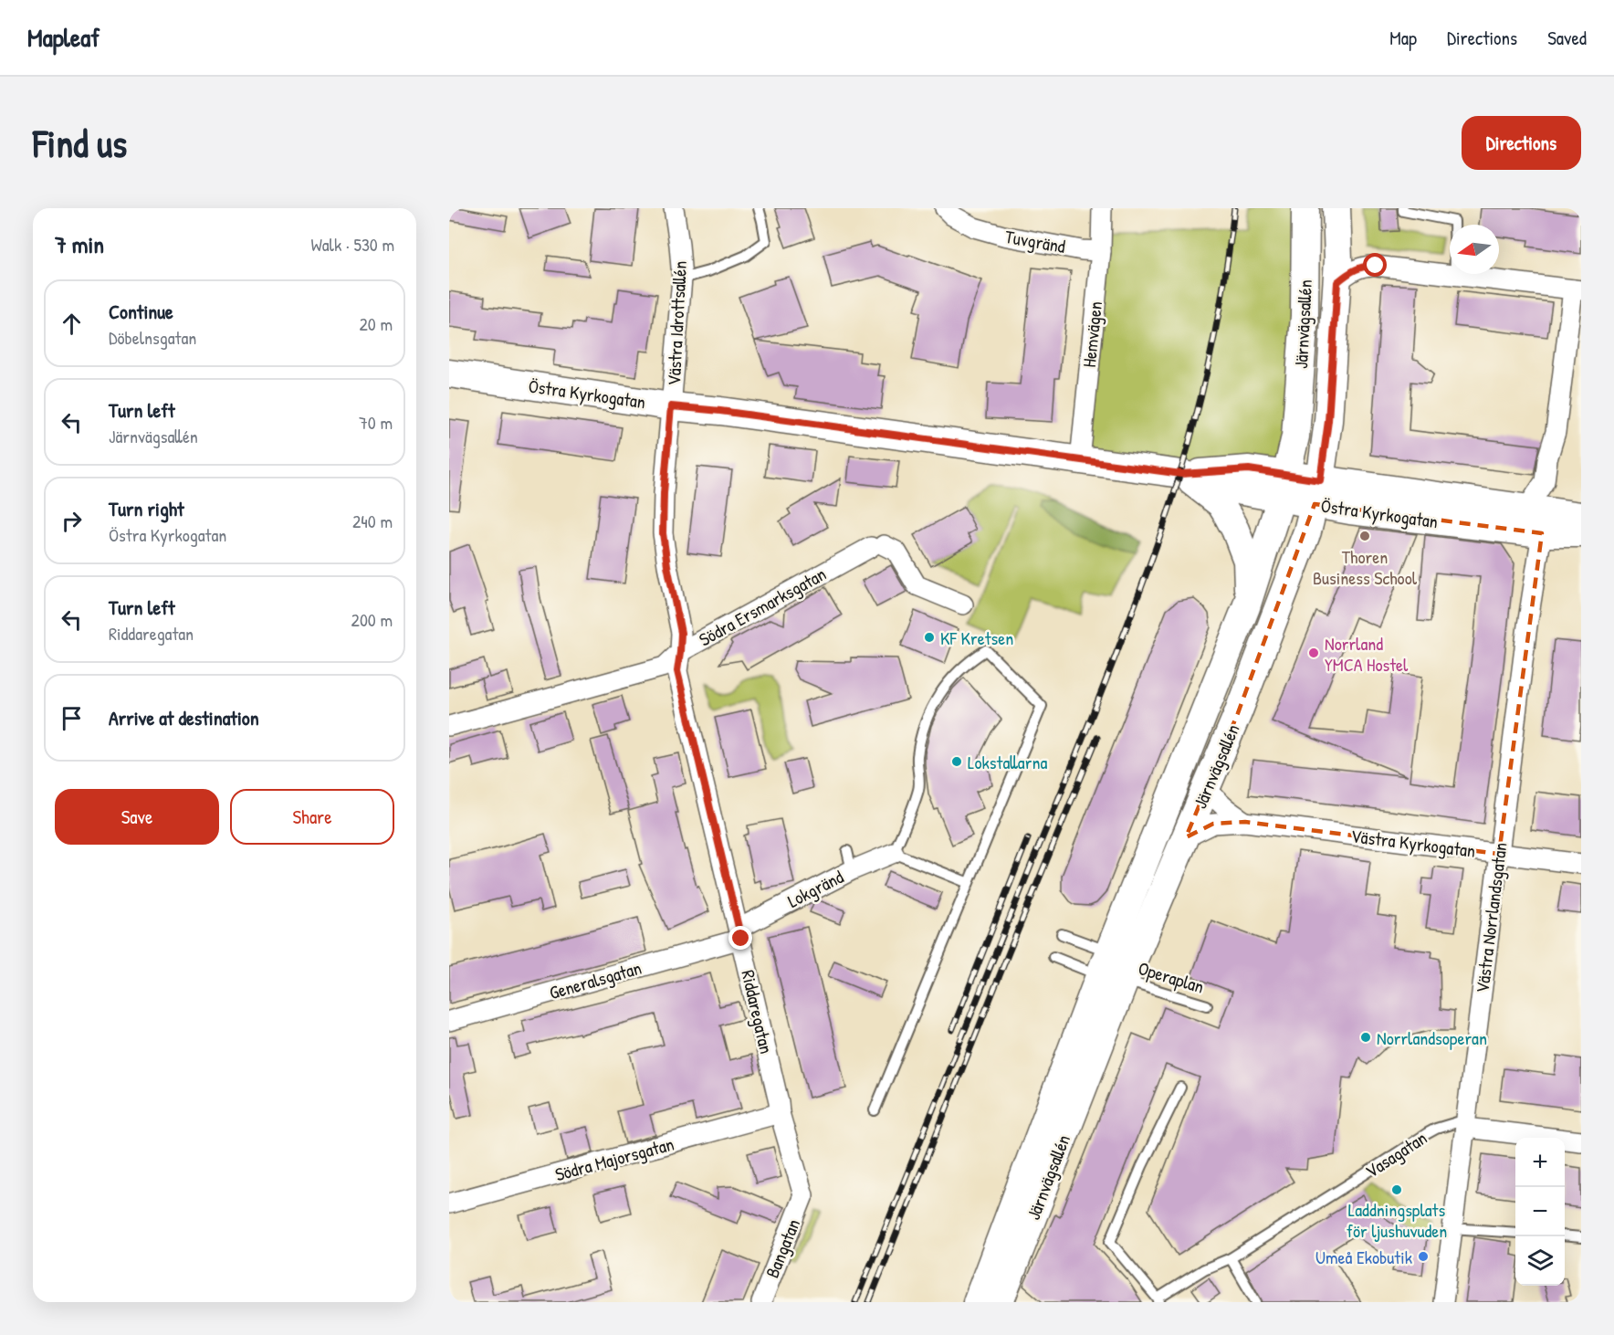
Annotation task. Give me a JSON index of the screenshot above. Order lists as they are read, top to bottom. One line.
{"streets":{"main road":["Järnvägsallén","Östra Kyrkogatan"],"street":["Tuvgränd","Västra Idrottsallén","Hemvägen","Södra Ersmarksgatan","Västra Kyrkogatan","Lokgränd","Västra Norrlandsgatan","Generalsgatan","Riddaregatan","Vasagatan","Södra Majorsgatan","Bangatan"],"lane":["Operaplan"]},"crossings":[["Tuvgränd","Hemvägen"],["Västra Idrottsallén","Östra Kyrkogatan"],["Västra Idrottsallén","Riddaregatan"],["Järnvägsallén","Östra Kyrkogatan"],["Järnvägsallén","Västra Kyrkogatan"],["Järnvägsallén","Operaplan"],["Hemvägen","Östra Kyrkogatan"],["Östra Kyrkogatan","Västra Norrlandsgatan"],["Östra Kyrkogatan","Riddaregatan"],["Södra Ersmarksgatan","Riddaregatan"],["Västra Kyrkogatan","Västra Norrlandsgatan"],["Lokgränd","Generalsgatan"],["Lokgränd","Riddaregatan"],["Västra Norrlandsgatan","Vasagatan"],["Generalsgatan","Riddaregatan"],["Riddaregatan","Södra Majorsgatan"],["Riddaregatan","Bangatan"]],"places":["Thoren Business School","KF Kretsen","Norrland YMCA Hostel","Lokstallarna","Norrlandsoperan","Laddningsplats för ljushuvuden","Umeå Ekobutik"],"north":"left","page":{"header":"Mapleaf","nav":["Map","Directions","Saved"],"buttons":["Directions",["Save","Share"]],"title":"Find us","heading":["7 min","Walk · 530 m"],"list":[["Continue","Döbelnsgatan","20 m"],["Turn left","Järnvägsallén","70 m"],["Turn right","Östra Kyrkogatan","240 m"],["Turn left","Riddaregatan","200 m"],"Arrive at destination"],"map_buttons":["+","−"]}}
